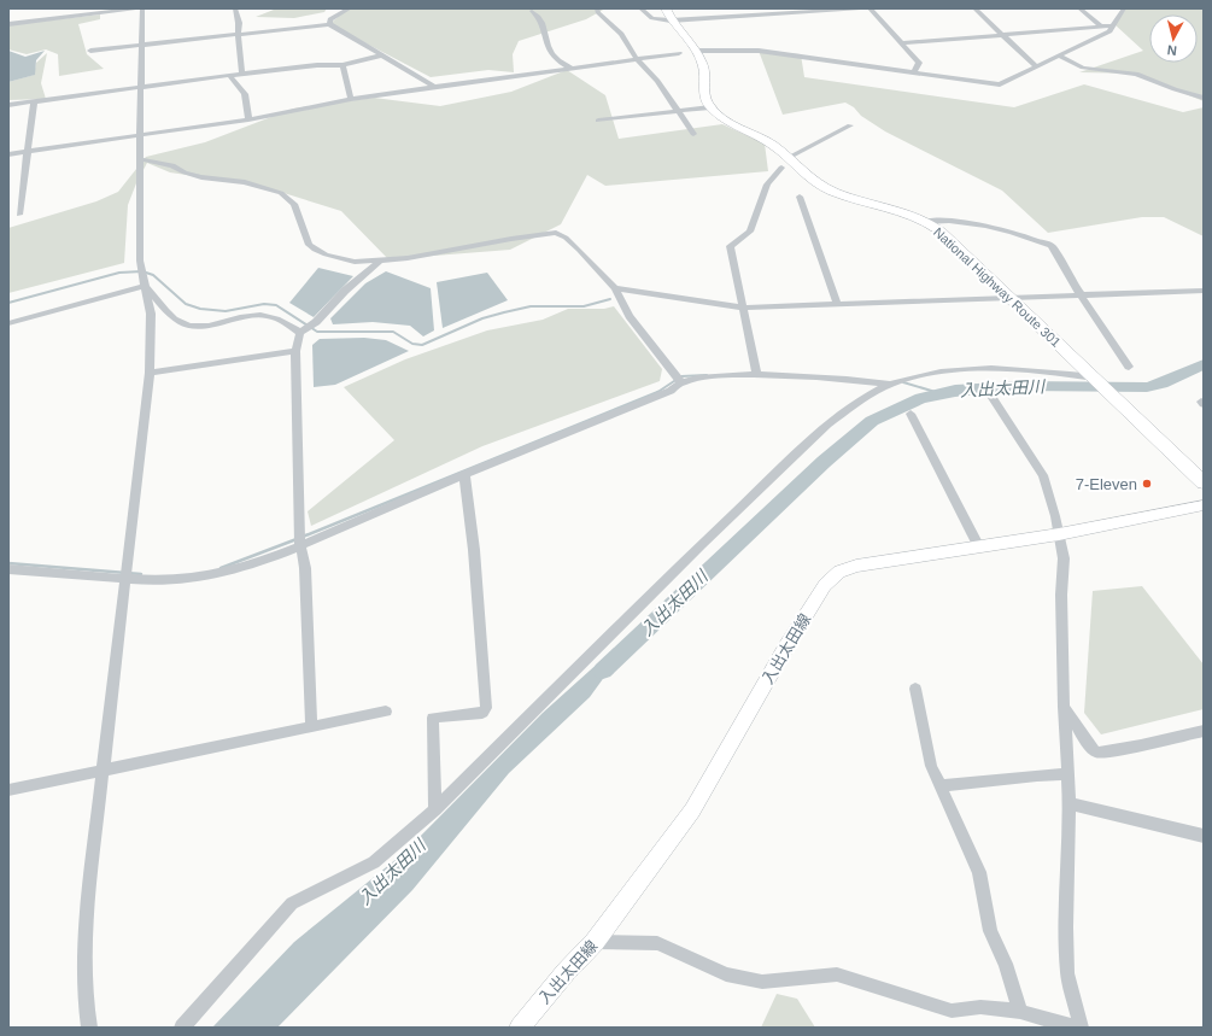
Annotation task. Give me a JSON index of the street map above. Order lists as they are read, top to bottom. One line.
{"streets":{"highway":["National Highway Route 301"],"main road":["入出太田線"]},"water":["入出太田川"],"places":["7-Eleven"],"north":"bottom"}
